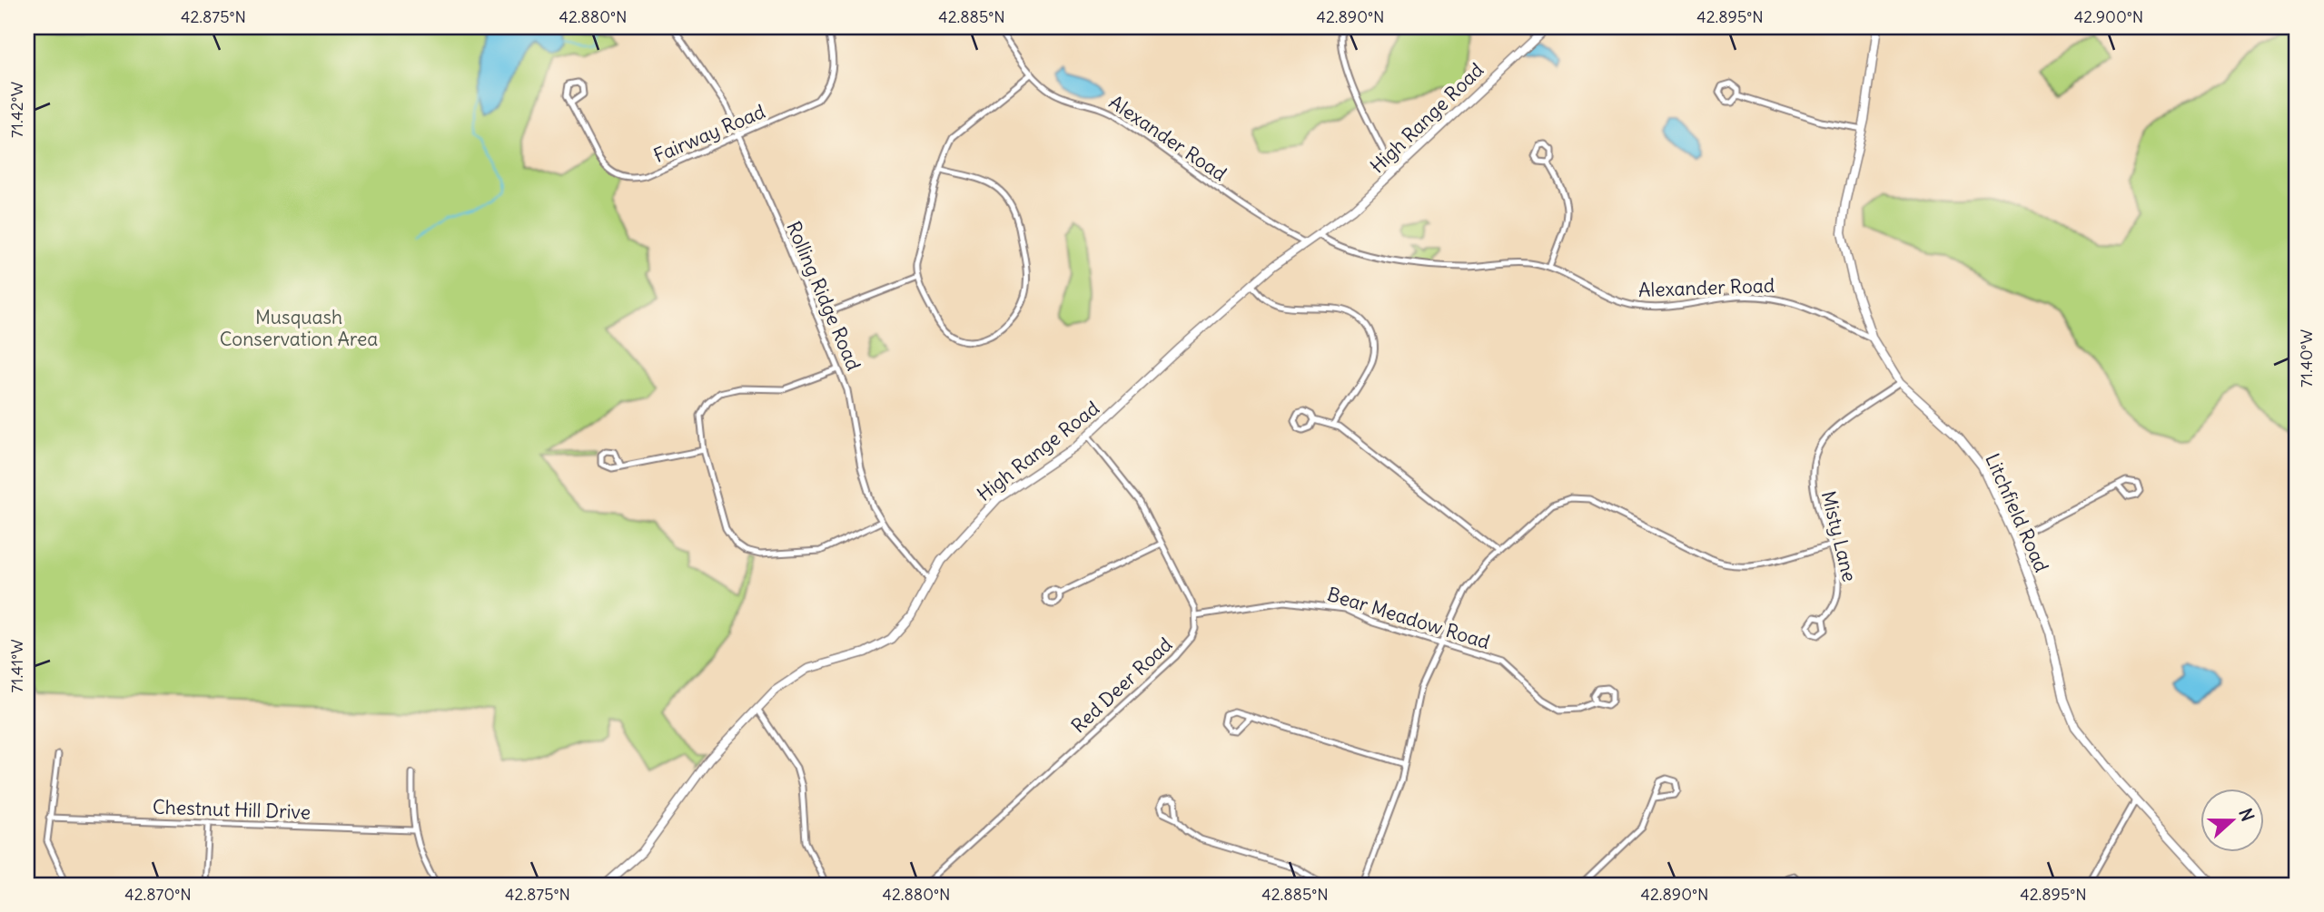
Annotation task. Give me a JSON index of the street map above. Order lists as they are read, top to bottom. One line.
{"streets":{"street":["High Range Road","Fairway Road","Alexander Road","Rolling Ridge Road","Litchfield Road","Misty Lane","Bear Meadow Road","Red Deer Road","Chestnut Hill Drive"]},"crossings":[["High Range Road","Alexander Road"],["High Range Road","Rolling Ridge Road"],["Fairway Road","Rolling Ridge Road"],["Alexander Road","Litchfield Road"],["Litchfield Road","Misty Lane"],["Bear Meadow Road","Red Deer Road"]],"parks":["Musquash Conservation Area"],"north":"right","coordinates":["42.875°N","42.880°N","42.885°N","42.890°N","42.895°N","42.900°N","71.42°W","71.40°W","71.41°W","42.870°N"]}
